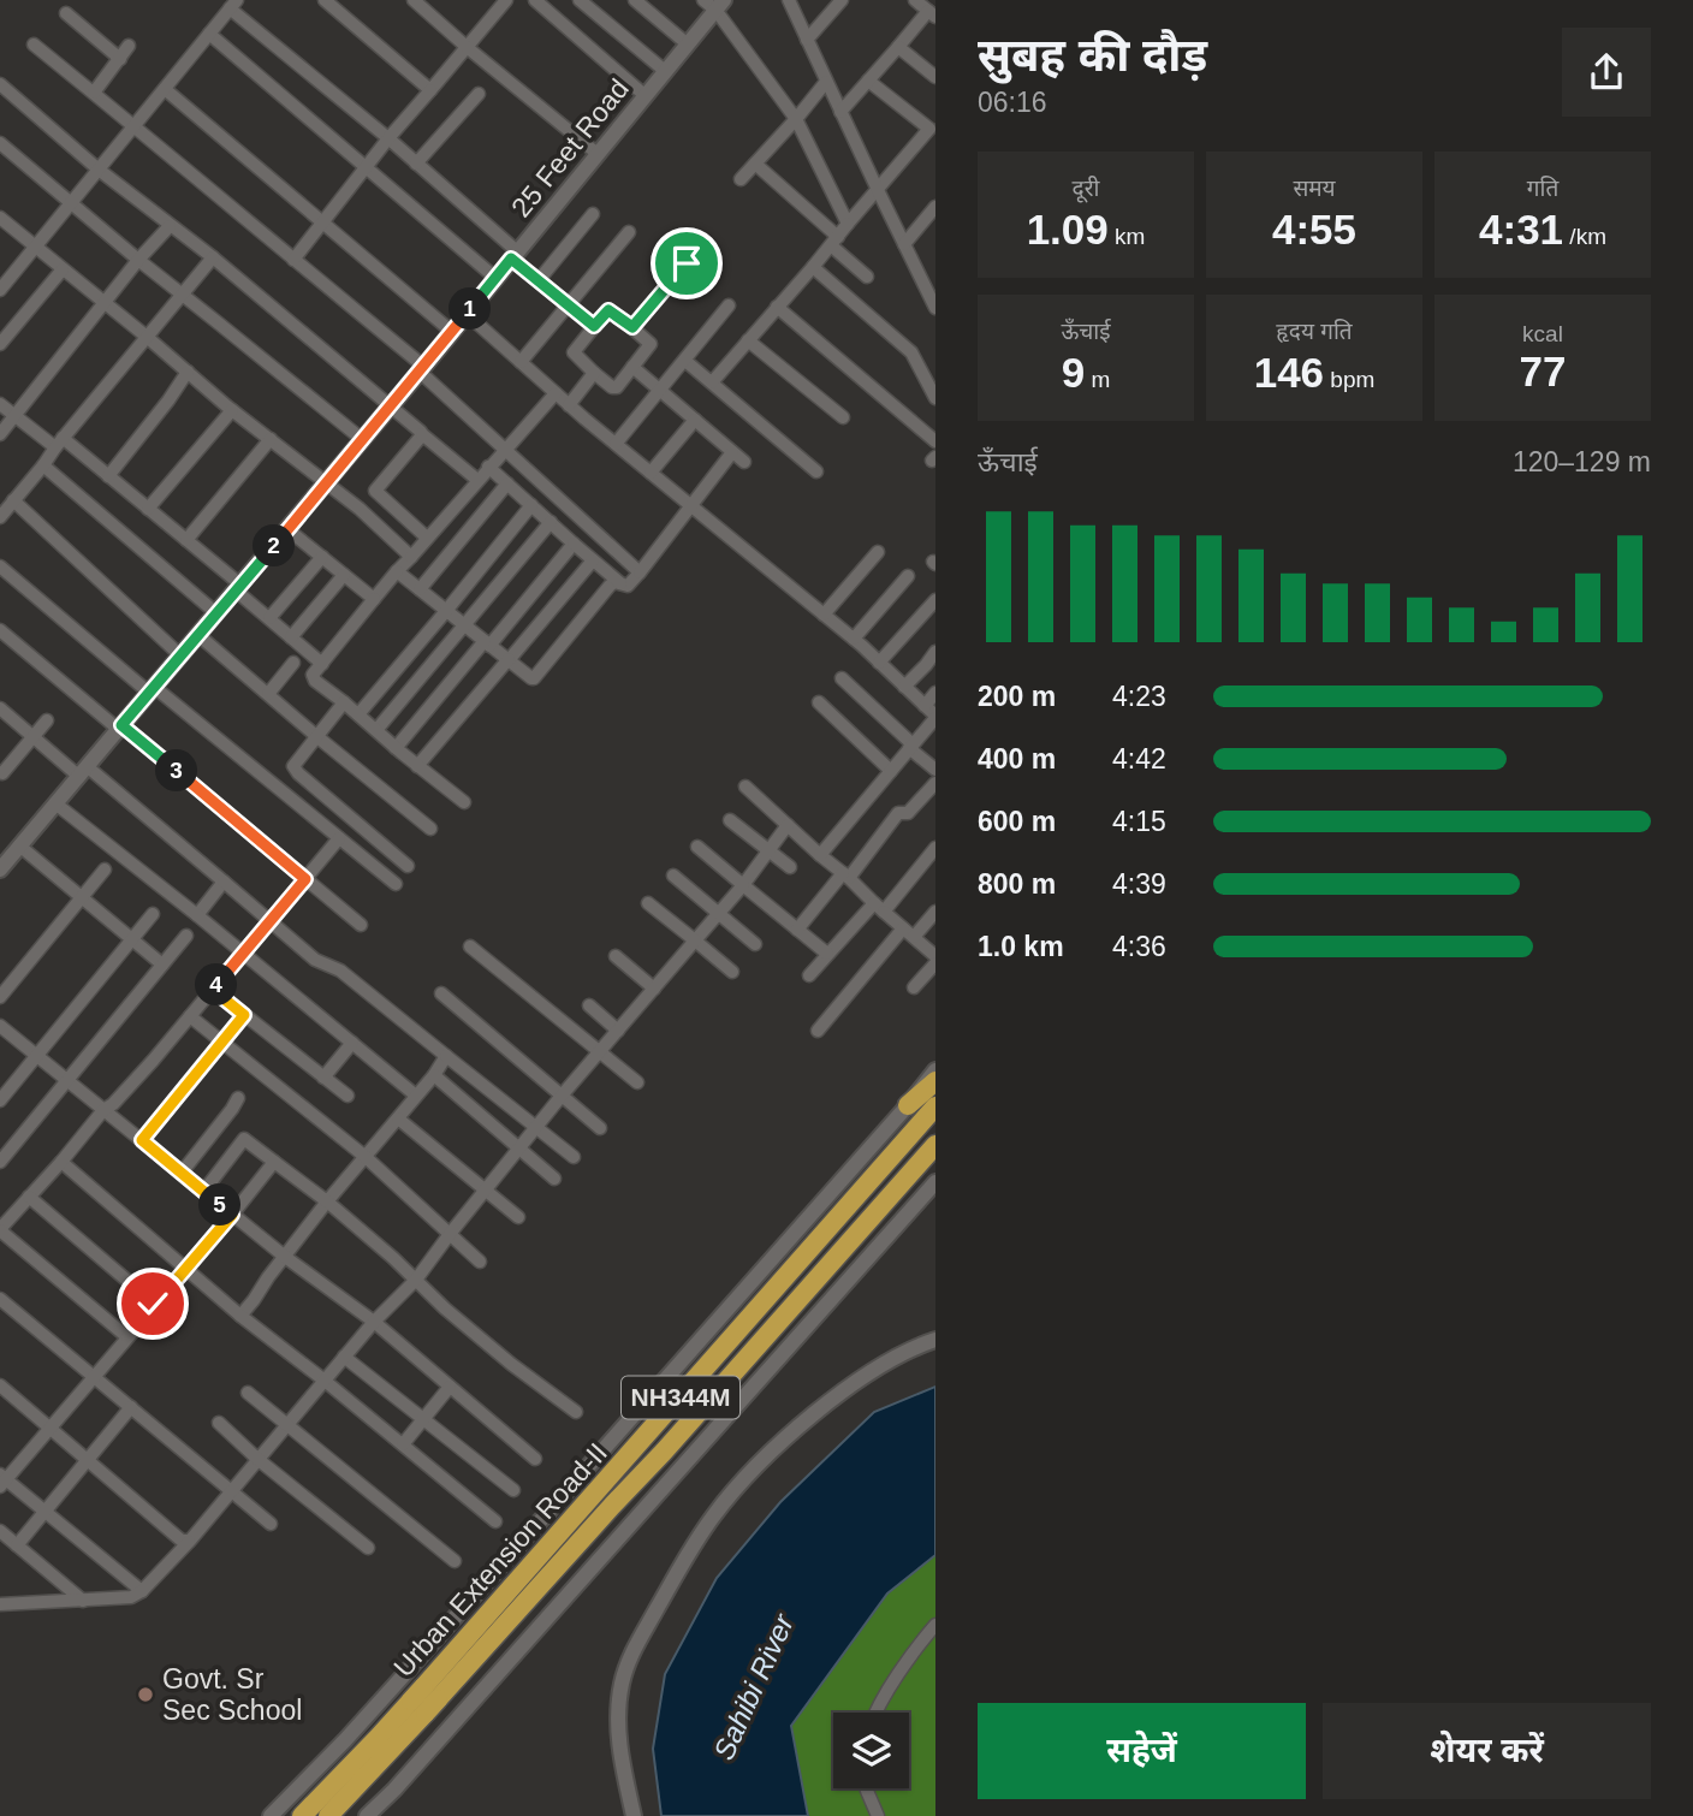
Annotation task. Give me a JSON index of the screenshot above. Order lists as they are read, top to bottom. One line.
{"streets":{"highway":["NH344M","Urban Extension Road-II"],"street":["25 Feet Road"]},"water":["Sahibi River"],"places":["Govt. Sr Sec School"],"page":{"heading":["सुबह की दौड़","06:16"],"stats":[["दूरी","1.09 km"],["समय","4:55"],["गति","4:31 /km"],["ऊँचाई","9 m"],["हृदय गति","146 bpm"],["kcal","77"]],"pins":["1","2","3","4","5"],"chart":["ऊँचाई","120–129 m"],"list":[{"name":"200 m","note":"4:23"},{"name":"400 m","note":"4:42"},{"name":"600 m","note":"4:15"},{"name":"800 m","note":"4:39"},{"name":"1.0 km","note":"4:36"}],"buttons":["सहेजें","शेयर करें"]}}
